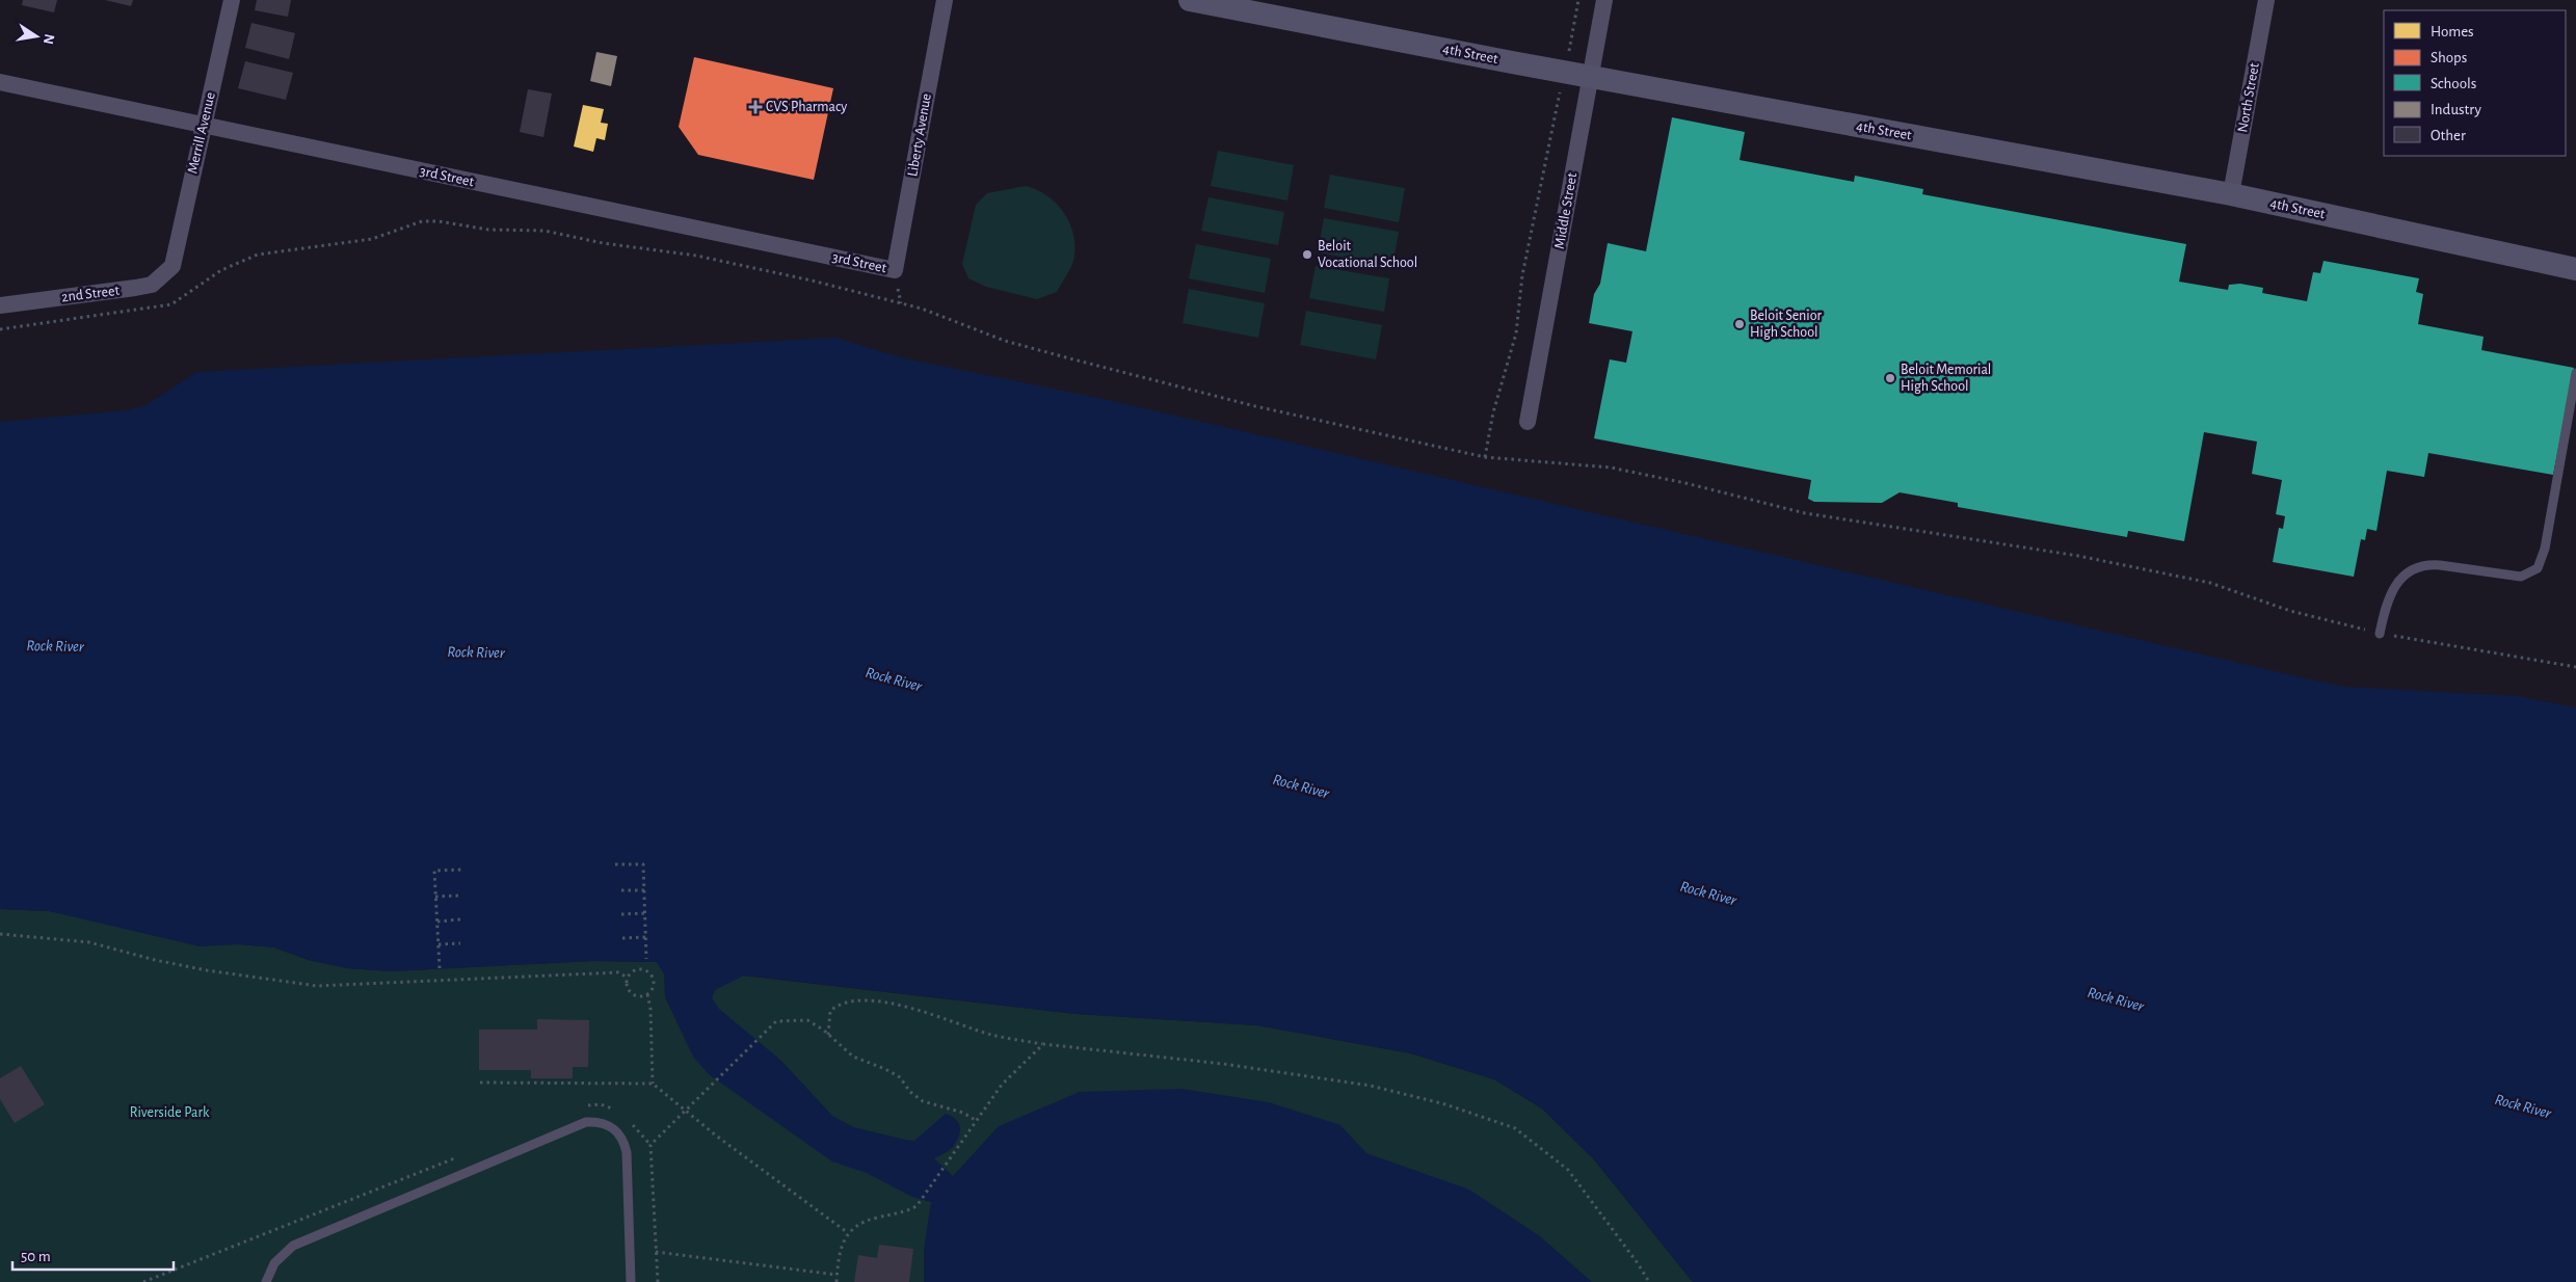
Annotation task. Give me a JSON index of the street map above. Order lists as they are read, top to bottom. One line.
{"streets":{"street":["4th Street","North Street","Merrill Avenue","Liberty Avenue","3rd Street","Middle Street","2nd Street"]},"crossings":[["4th Street","North Street"],["4th Street","Middle Street"],["Merrill Avenue","3rd Street"],["Merrill Avenue","2nd Street"],["Liberty Avenue","3rd Street"]],"water":["Rock River"],"parks":["Riverside Park"],"places":{"health":["CVS Pharmacy"],"other":["Beloit Vocational School","Beloit Senior High School","Beloit Memorial High School"]},"legend":["Homes","Shops","Schools","Industry","Other"],"scale_bar":"50 m","north":"right"}
